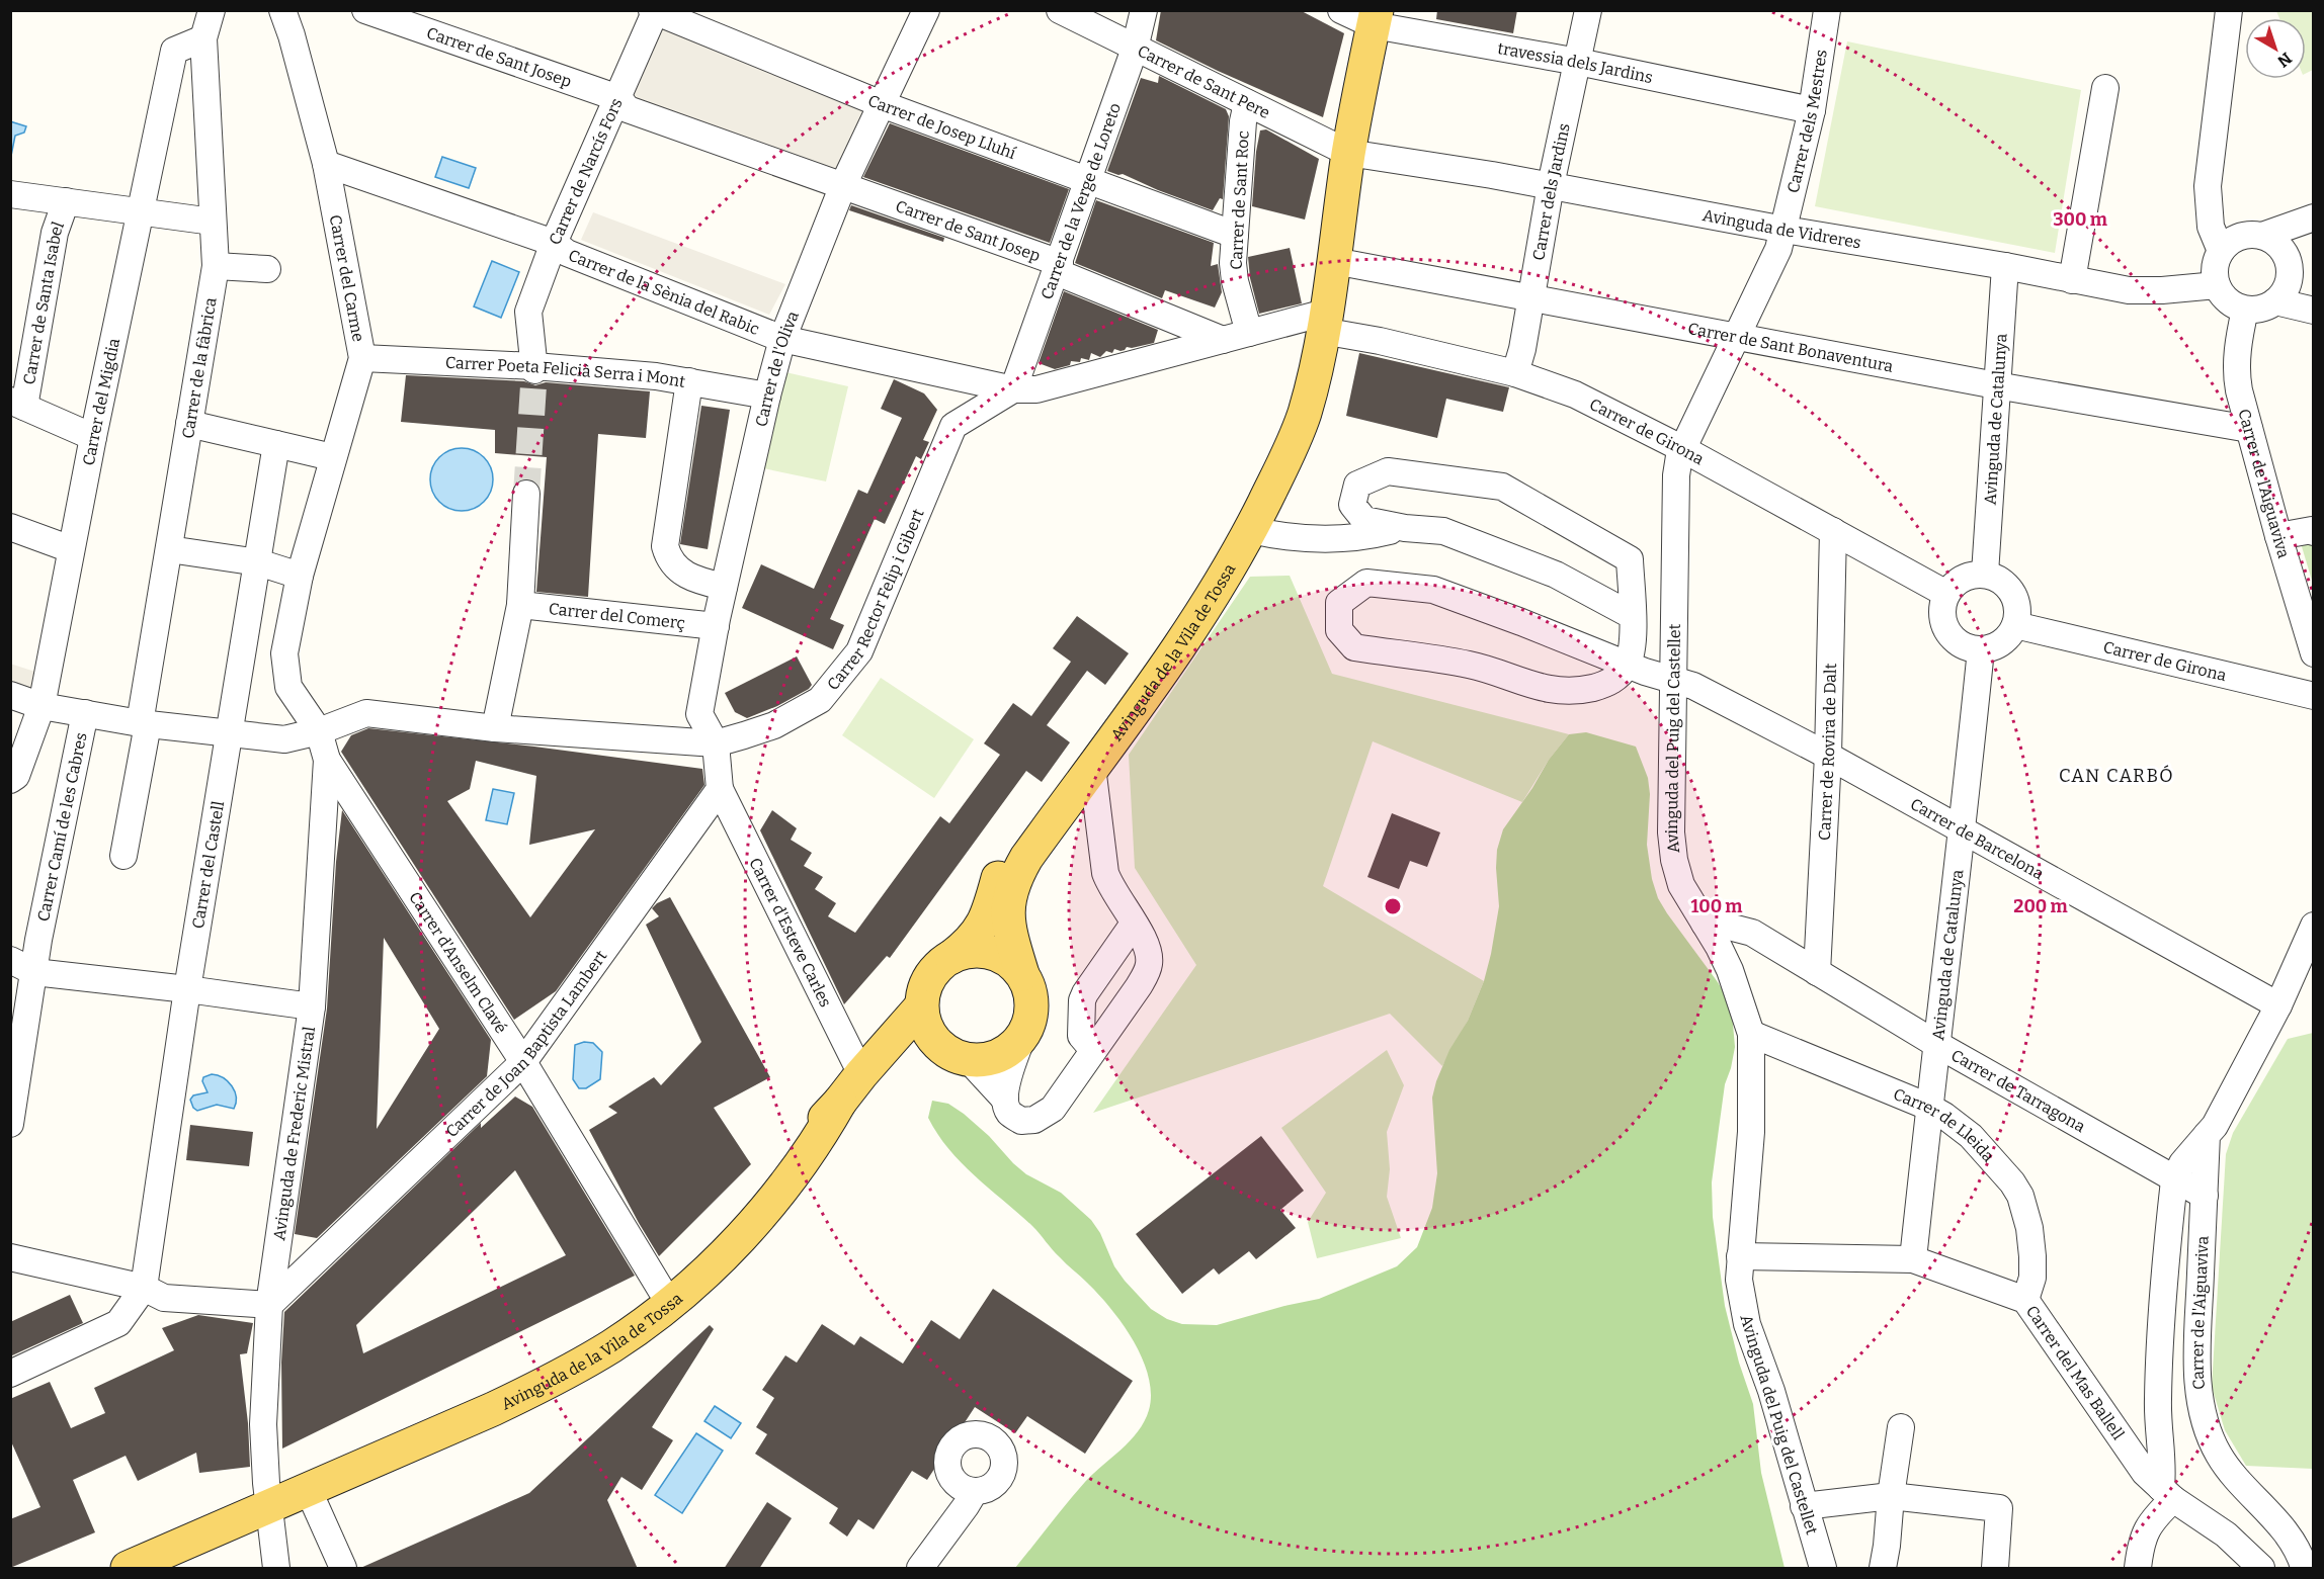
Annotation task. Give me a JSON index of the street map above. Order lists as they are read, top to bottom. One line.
{"streets":{"main road":["Avinguda de la Vila de Tossa"],"street":["Carrer de Sant Josep","travessia dels Jardins","Carrer de Sant Pere","Carrer dels Mestres","Carrer de Josep Lluhí","Carrer de Narcís Fors","Carrer dels Jardins","Carrer de la Verge de Loreto","Carrer de Sant Roc","Avinguda de Vidreres","Carrer del Carme","Carrer de la Sènia del Rabic","Carrer de Santa Isabel","Carrer de Sant Bonaventura","Carrer de la fàbrica","Carrer de l'Oliva","Carrer Poeta Felicià Serra i Mont","Carrer del Migdia","Avinguda de Catalunya","Carrer de Girona","Carrer de l'Aiguaviva","Carrer Rector Felip i Gibert","Carrer del Comerç","Avinguda del Puig del Castellet","Carrer de Rovira de Dalt","Carrer Camí de les Cabres","Carrer de Barcelona","Carrer del Castell","Carrer d'Esteve Carles","Carrer d'Anselm Clavé","Carrer de Joan Baptista Lambert","Carrer de Tarragona","Carrer de Lleida","Avinguda de Frederic Mistral","Carrer del Mas Ballell"]},"crossings":[["Carrer de Sant Josep","Carrer de Narcís Fors"],["Carrer de Sant Josep","Carrer de la Verge de Loreto"],["Carrer de Sant Josep","Carrer de l'Oliva"],["travessia dels Jardins","Carrer dels Mestres"],["travessia dels Jardins","Carrer dels Jardins"],["travessia dels Jardins","Avinguda de la Vila de Tossa"],["Carrer de Sant Pere","Carrer de la Verge de Loreto"],["Carrer de Sant Pere","Carrer de Sant Roc"],["Carrer de Sant Pere","Avinguda de Vidreres"],["Carrer de Sant Pere","Avinguda de la Vila de Tossa"],["Carrer dels Mestres","Avinguda de Vidreres"],["Carrer dels Mestres","Avinguda del Puig del Castellet"],["Carrer de Josep Lluhí","Carrer de Narcís Fors"],["Carrer de Josep Lluhí","Carrer de la Verge de Loreto"],["Carrer de Josep Lluhí","Carrer de Sant Roc"],["Carrer de Josep Lluhí","Carrer de l'Oliva"],["Carrer de Narcís Fors","Carrer de la Sènia del Rabic"],["Carrer de Narcís Fors","Carrer Poeta Felicià Serra i Mont"],["Carrer dels Jardins","Avinguda de Vidreres"],["Carrer dels Jardins","Carrer de Sant Bonaventura"],["Carrer dels Jardins","Carrer de Girona"],["Carrer de la Verge de Loreto","Carrer de la Sènia del Rabic"],["Carrer de la Verge de Loreto","Carrer Rector Felip i Gibert"],["Carrer de Sant Roc","Carrer Rector Felip i Gibert"],["Avinguda de Vidreres","Avinguda de Catalunya"],["Avinguda de Vidreres","Carrer de l'Aiguaviva"],["Avinguda de Vidreres","Avinguda de la Vila de Tossa"],["Avinguda de Vidreres","Avinguda del Puig del Castellet"],["Carrer del Carme","Carrer de la Sènia del Rabic"],["Carrer del Carme","Carrer Poeta Felicià Serra i Mont"],["Carrer del Carme","Carrer Rector Felip i Gibert"],["Carrer de la Sènia del Rabic","Carrer de l'Oliva"],["Carrer de la Sènia del Rabic","Carrer Rector Felip i Gibert"],["Carrer de Sant Bonaventura","Avinguda de Catalunya"],["Carrer de Sant Bonaventura","Carrer de l'Aiguaviva"],["Carrer de Sant Bonaventura","Avinguda de la Vila de Tossa"],["Carrer de Sant Bonaventura","Avinguda del Puig del Castellet"],["Carrer de la fàbrica","Carrer del Migdia"],["Carrer de l'Oliva","Carrer Poeta Felicià Serra i Mont"],["Carrer de l'Oliva","Carrer Rector Felip i Gibert"],["Carrer de l'Oliva","Carrer del Comerç"],["Avinguda de Catalunya","Carrer de Girona"],["Avinguda de Catalunya","Carrer de Barcelona"],["Avinguda de Catalunya","Carrer de Tarragona"],["Avinguda de Catalunya","Carrer de Lleida"],["Avinguda de Catalunya","Carrer del Mas Ballell"],["Carrer de Girona","Carrer Rector Felip i Gibert"],["Carrer de Girona","Avinguda de la Vila de Tossa"],["Carrer de Girona","Avinguda del Puig del Castellet"],["Carrer de Girona","Carrer de Rovira de Dalt"],["Carrer de l'Aiguaviva","Carrer de Barcelona"],["Carrer de l'Aiguaviva","Carrer de Tarragona"],["Carrer de l'Aiguaviva","Carrer del Mas Ballell"],["Carrer Rector Felip i Gibert","Avinguda de la Vila de Tossa"],["Avinguda de la Vila de Tossa","Carrer d'Esteve Carles"],["Avinguda de la Vila de Tossa","Carrer d'Anselm Clavé"],["Avinguda de la Vila de Tossa","Avinguda de Frederic Mistral"],["Avinguda del Puig del Castellet","Carrer de Barcelona"],["Avinguda del Puig del Castellet","Carrer de Tarragona"],["Avinguda del Puig del Castellet","Carrer de Lleida"],["Avinguda del Puig del Castellet","Carrer del Mas Ballell"],["Carrer de Rovira de Dalt","Carrer de Barcelona"],["Carrer de Rovira de Dalt","Carrer de Tarragona"],["Carrer d'Esteve Carles","Carrer de Joan Baptista Lambert"],["Carrer d'Anselm Clavé","Carrer de Joan Baptista Lambert"],["Carrer d'Anselm Clavé","Avinguda de Frederic Mistral"],["Carrer de Joan Baptista Lambert","Avinguda de Frederic Mistral"],["Carrer de Lleida","Carrer del Mas Ballell"]],"districts":["CAN CARBÓ"],"north":"bottom right","rings":["300 m","100 m","200 m"]}
